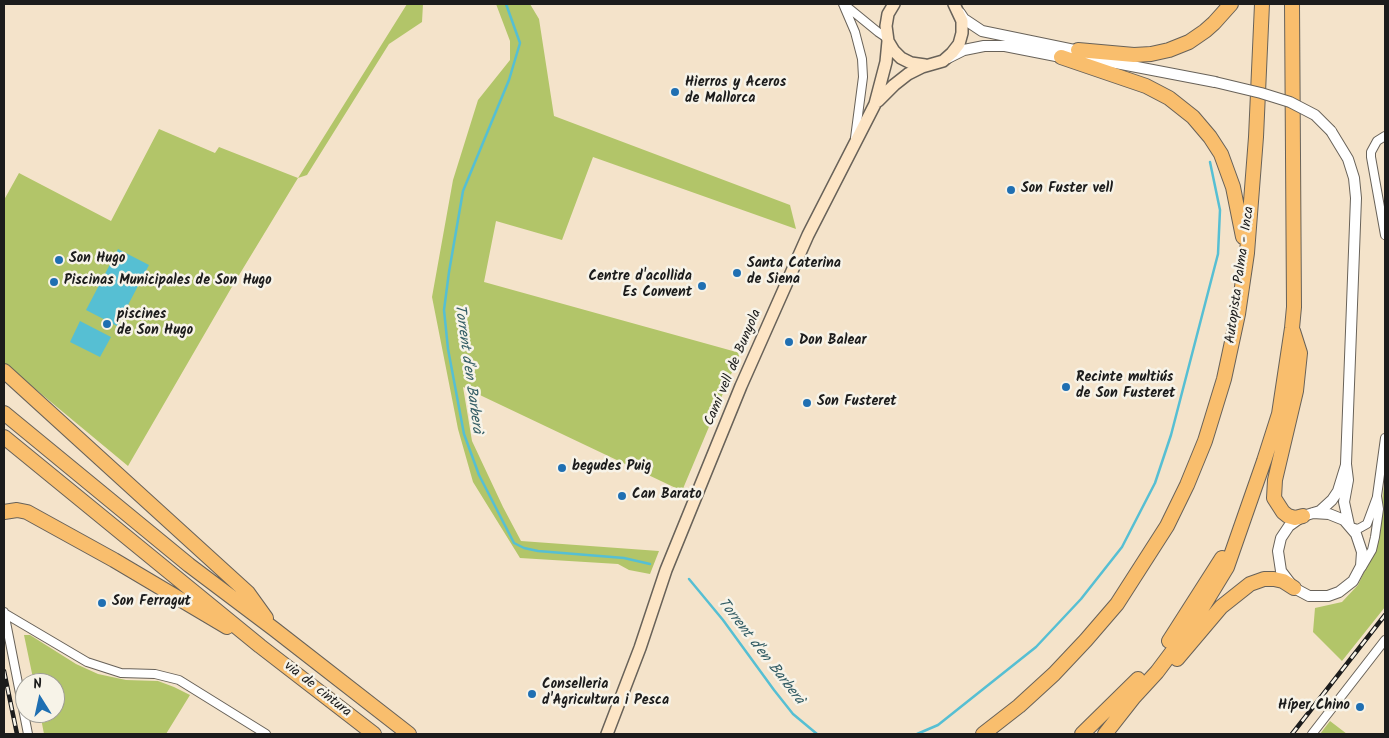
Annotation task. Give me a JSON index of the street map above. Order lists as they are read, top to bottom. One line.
{"streets":{"highway":["Autopista Palma - Inca","via de cintura"],"main road":["Camí vell de Bunyola"]},"water":["Torrent d'en Barberà"],"places":["Hierros y Aceros de Mallorca","Son Fuster vell","Son Hugo","Santa Caterina de Siena","Piscinas Municipales de Son Hugo","Centre d'acollida Es Convent","piscines de Son Hugo","Don Balear","Recinte multiús de Son Fusteret","Son Fusteret","begudes Puig","Can Barato","Son Ferragut","Conselleria d'Agricultura i Pesca","Híper Chino"],"north":"top"}
